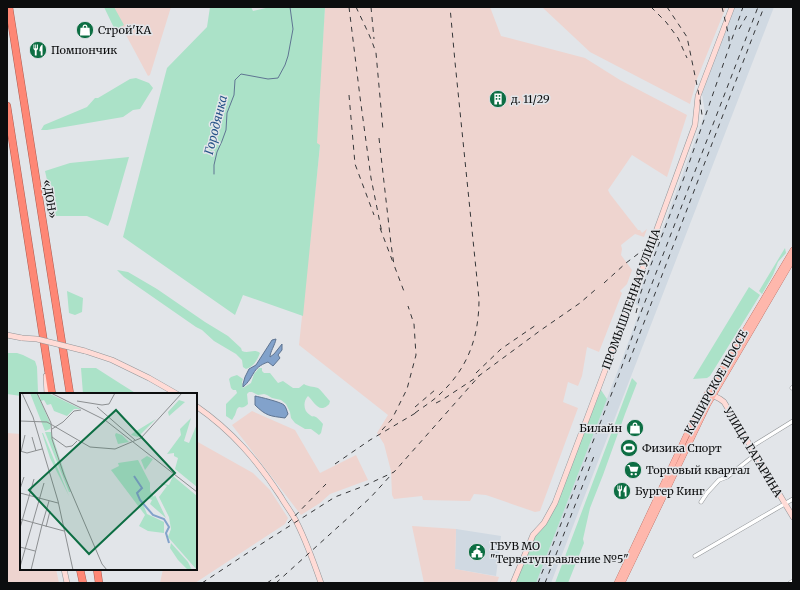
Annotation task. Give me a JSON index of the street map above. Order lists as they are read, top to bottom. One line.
{"streets":{"highway":["«ДОН»"],"main road":["КАШИРСКОЕ ШОССЕ"],"street":["ПРОМЫШЛЕННАЯ УЛИЦА","УЛИЦА ГАГАРИНА"]},"crossings":[["КАШИРСКОЕ ШОССЕ","УЛИЦА ГАГАРИНА"]],"water":["Городянка"],"places":{"shop":["Строй'КА","Билайн"],"restaurant":["Помпончик","Бургер Кинг"],"building":["д. 11/29"],"sports":["Физика Спорт"],"supermarket":["Торговый квартал"],"public building":["ГБУВ МО \"Терветуправление №5\""]}}
